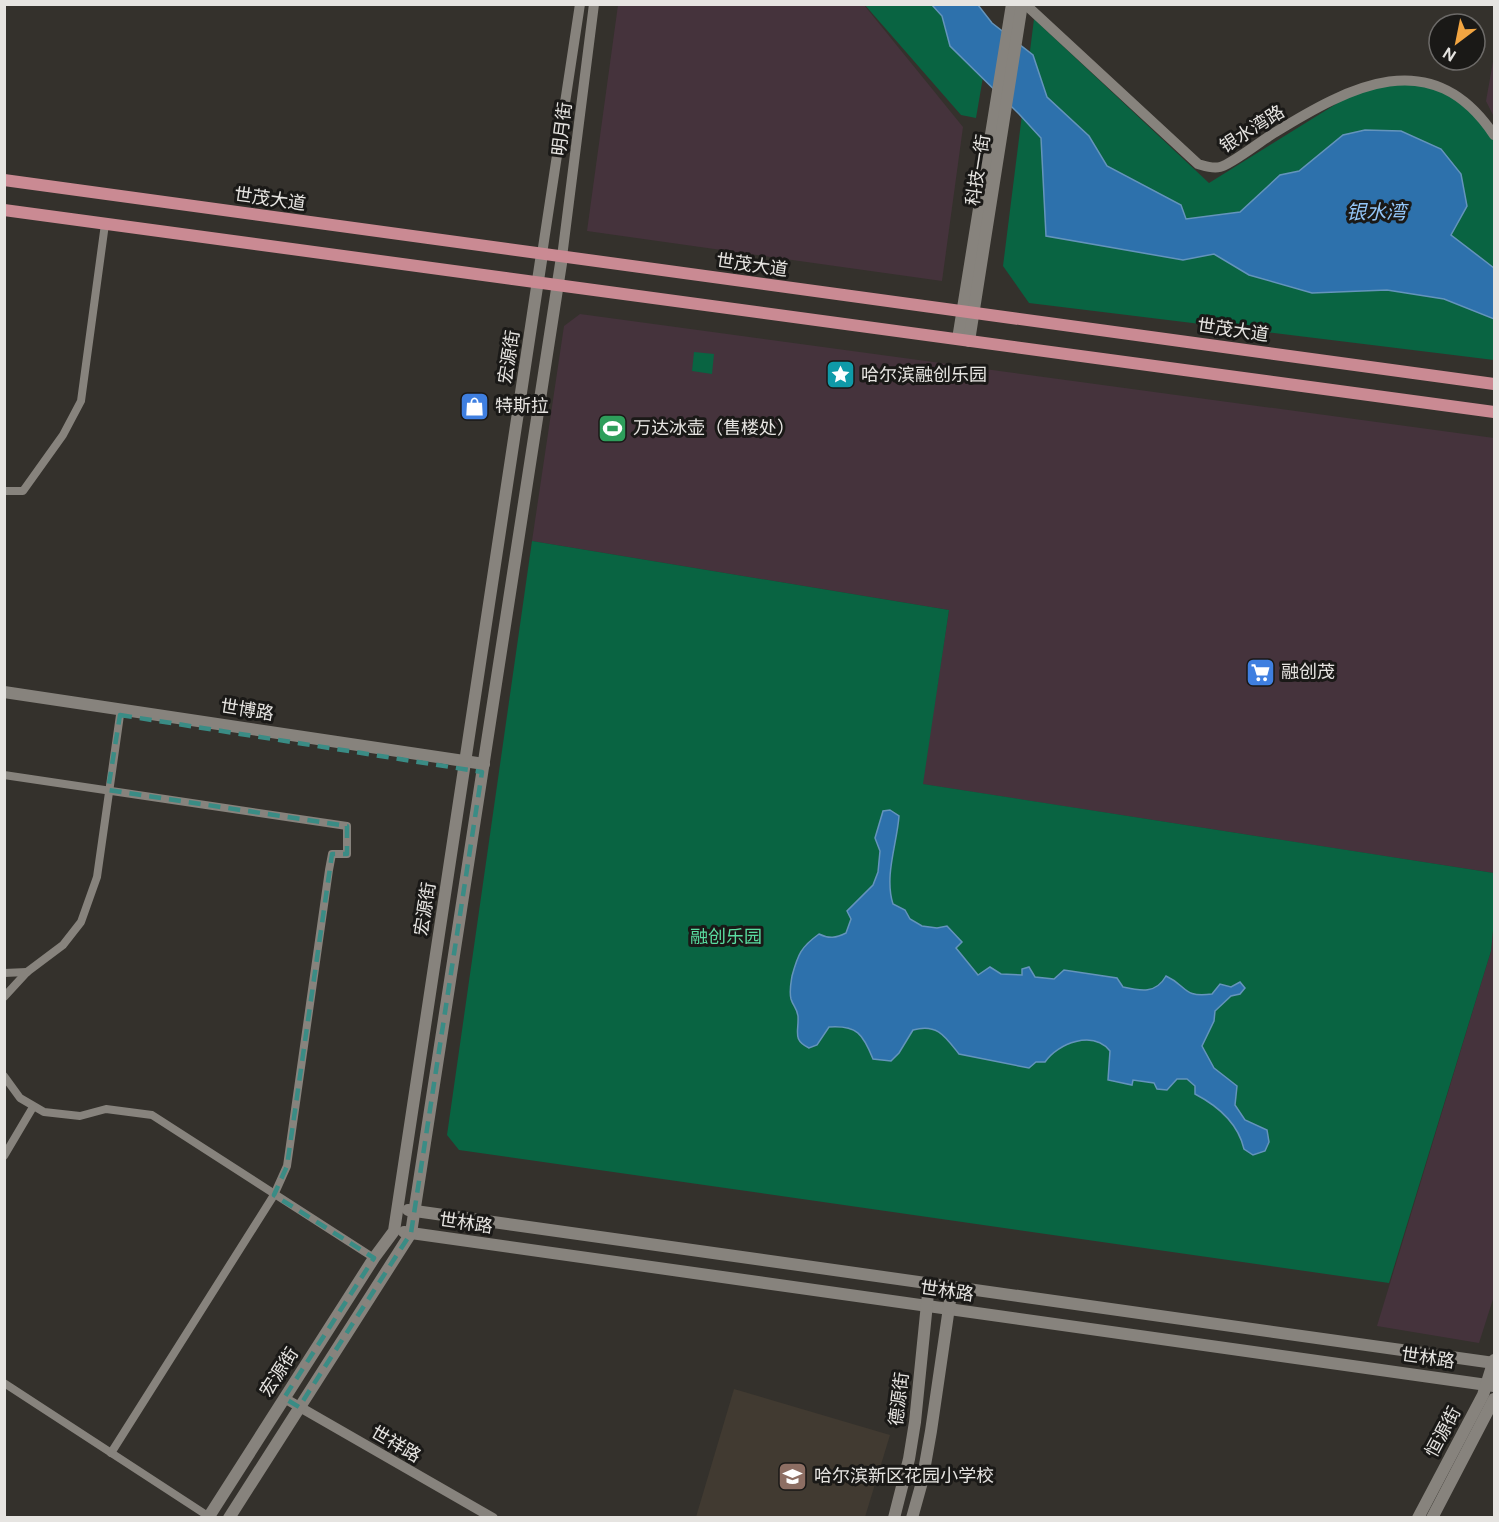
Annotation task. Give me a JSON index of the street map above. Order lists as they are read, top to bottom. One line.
{"streets":{"main road":["科技一街","世茂大道","宏源街","世博路","世林路","德源街","恒源街"],"street":["明月街","银水湾路","世祥路"]},"crossings":[["明月街","世茂大道"],["明月街","宏源街"],["银水湾路","科技一街"],["科技一街","世茂大道"],["世茂大道","宏源街"],["宏源街","世博路"],["宏源街","世林路"],["宏源街","世祥路"],["世林路","德源街"],["世林路","恒源街"]],"water":["银水湾"],"parks":["融创乐园"],"places":{"place":["哈尔滨融创乐园"],"shop":["特斯拉"],"sports":["万达冰壶（售楼处）"],"supermarket":["融创茂"],"school or university":["哈尔滨新区花园小学校"]},"north":"bottom left"}
